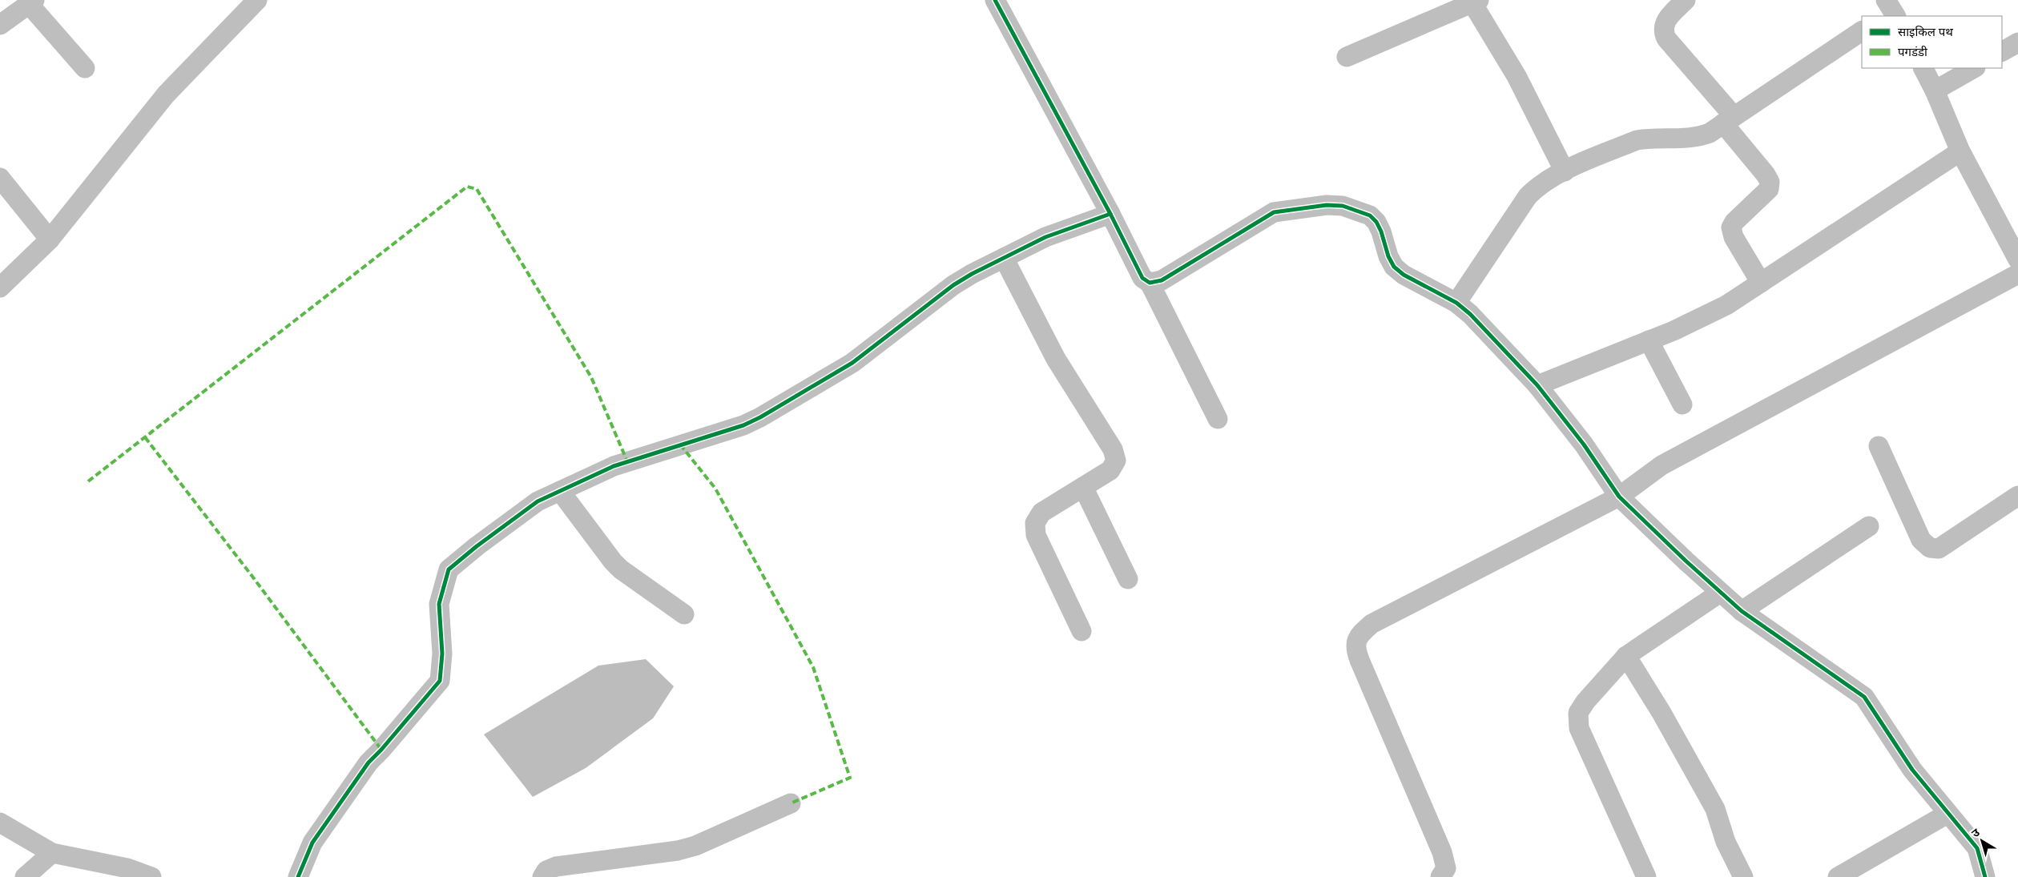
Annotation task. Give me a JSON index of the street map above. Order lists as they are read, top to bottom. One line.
{"legend":["साइकिल पथ","पगडंडी"],"north":"top left"}
